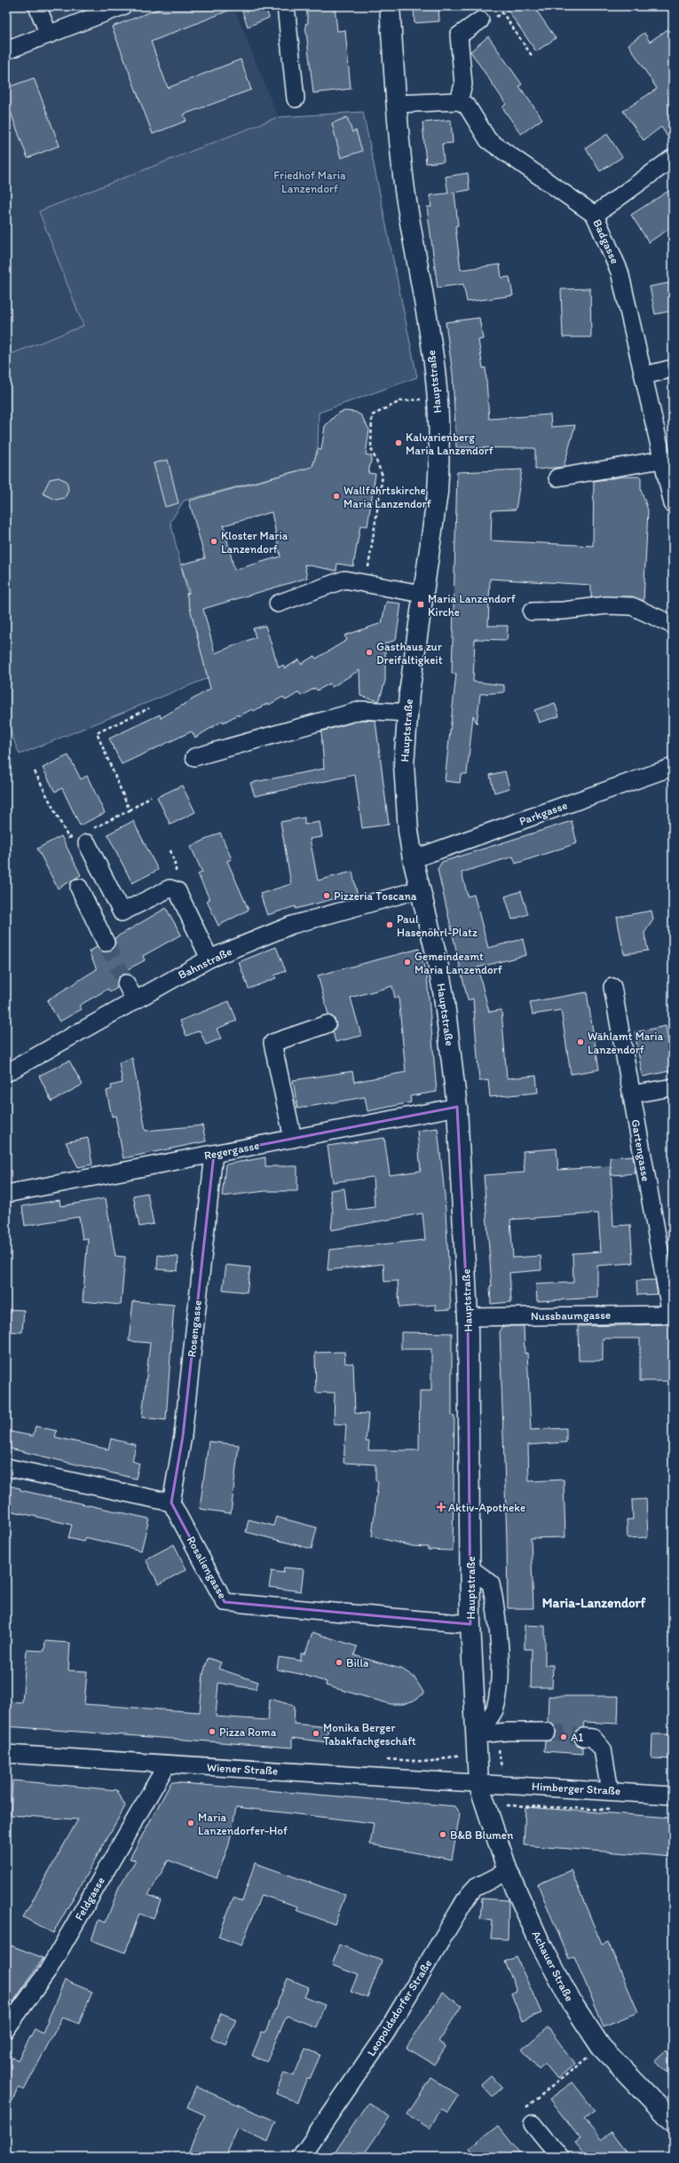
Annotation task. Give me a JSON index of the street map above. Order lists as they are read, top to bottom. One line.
{"streets":{"main road":["Hauptstraße","Achauer Straße"],"street":["Badgasse","Parkgasse","Bahnstraße","Regergasse","Gartengasse","Nussbaumgasse","Rosengasse","Rosaliengasse","Wiener Straße","Himberger Straße","Feldgasse","Leopoldsdorfer Straße"]},"crossings":[["Hauptstraße","Parkgasse"],["Hauptstraße","Bahnstraße"],["Hauptstraße","Regergasse"],["Hauptstraße","Nussbaumgasse"],["Hauptstraße","Rosaliengasse"],["Hauptstraße","Wiener Straße"],["Hauptstraße","Himberger Straße"],["Hauptstraße","Achauer Straße"],["Regergasse","Rosengasse"],["Gartengasse","Nussbaumgasse"],["Rosengasse","Rosaliengasse"],["Wiener Straße","Himberger Straße"],["Wiener Straße","Feldgasse"],["Wiener Straße","Achauer Straße"],["Himberger Straße","Achauer Straße"],["Achauer Straße","Leopoldsdorfer Straße"]],"districts":["Maria-Lanzendorf"],"parks":["Friedhof Maria Lanzendorf"],"places":{"other":["Kalvarienberg Maria Lanzendorf","Wallfahrtskirche Maria Lanzendorf","Kloster Maria Lanzendorf","Gasthaus zur Dreifaltigkeit","Pizzeria Toscana","Paul Hasenöhrl-Platz","Gemeindeamt Maria Lanzendorf","Wählamt Maria Lanzendorf","Billa","Pizza Roma","Monika Berger Tabakfachgeschäft","A1","Maria Lanzendorfer-Hof","B&B Blumen"],"transit":["Maria Lanzendorf Kirche"],"health":["Aktiv-Apotheke"]}}
